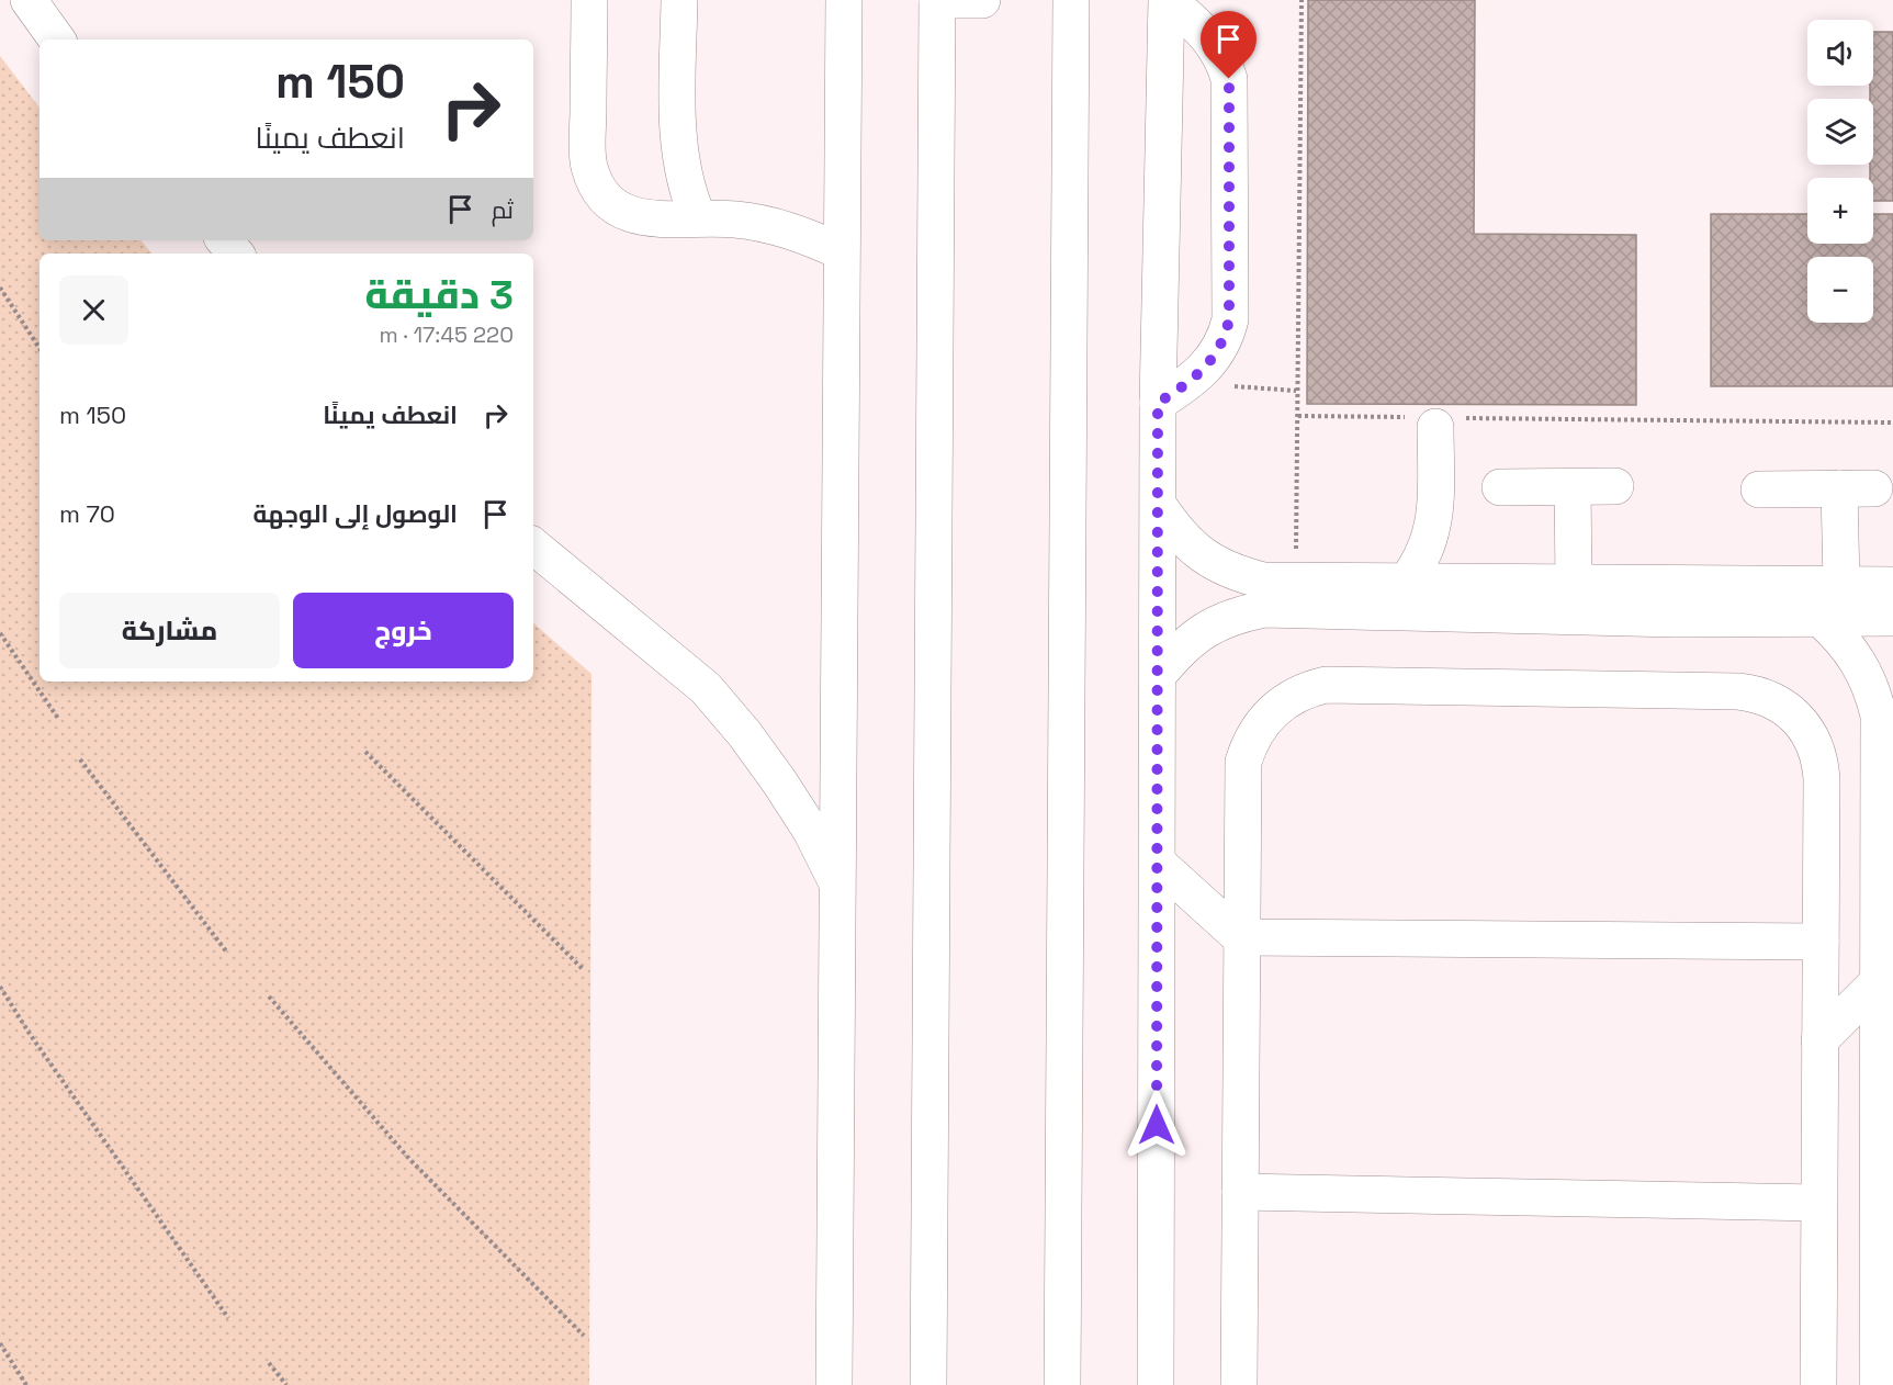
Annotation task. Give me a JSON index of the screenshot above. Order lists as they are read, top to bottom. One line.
{"page":{"map_buttons":["+","−"],"turn":["150 m","انعطف يمينًا"],"then":"ثم","heading":["3 دقيقة","220 m · 17:45"],"list":[{"name":"انعطف يمينًا","value":"150 m"},{"name":"الوصول إلى الوجهة","value":"70 m"}],"buttons":["خروج","مشاركة"]}}
